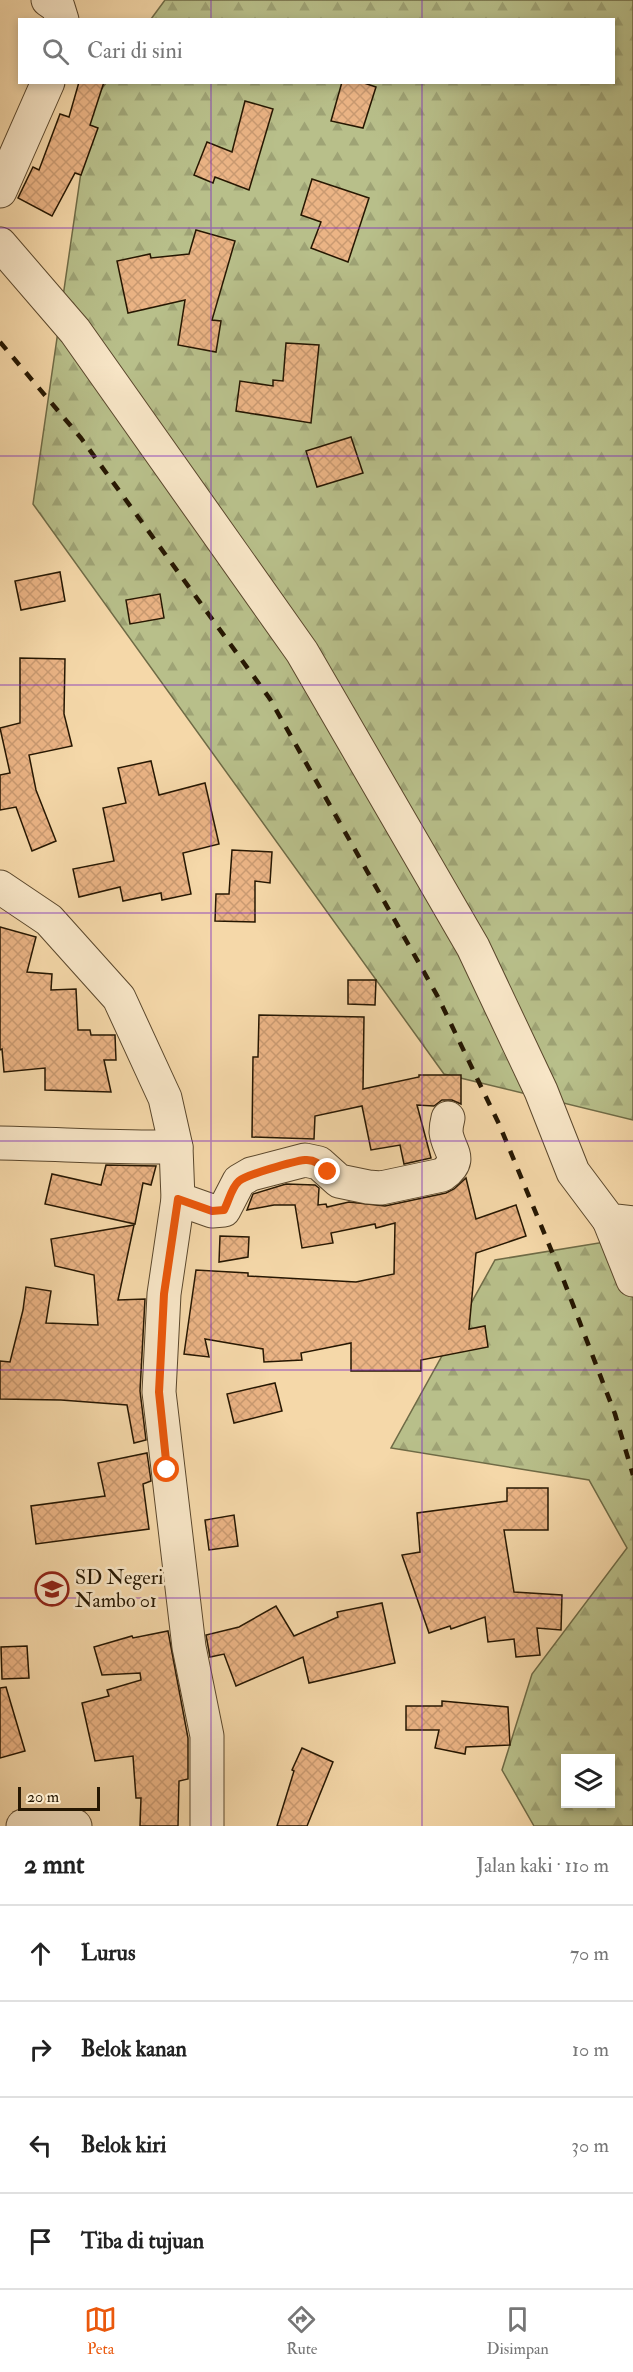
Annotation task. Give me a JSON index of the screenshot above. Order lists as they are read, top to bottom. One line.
{"places":{"school or university":["SD Negeri Nambo 01"]},"scale_bar":"20 m","page":{"search":"Cari di sini","scale":"20 m","heading":["2 mnt","Jalan kaki · 110 m"],"list":[["Lurus","70 m"],["Belok kanan","10 m"],["Belok kiri","30 m"],"Tiba di tujuan"],"nav":["Peta","Rute","Disimpan"]}}
